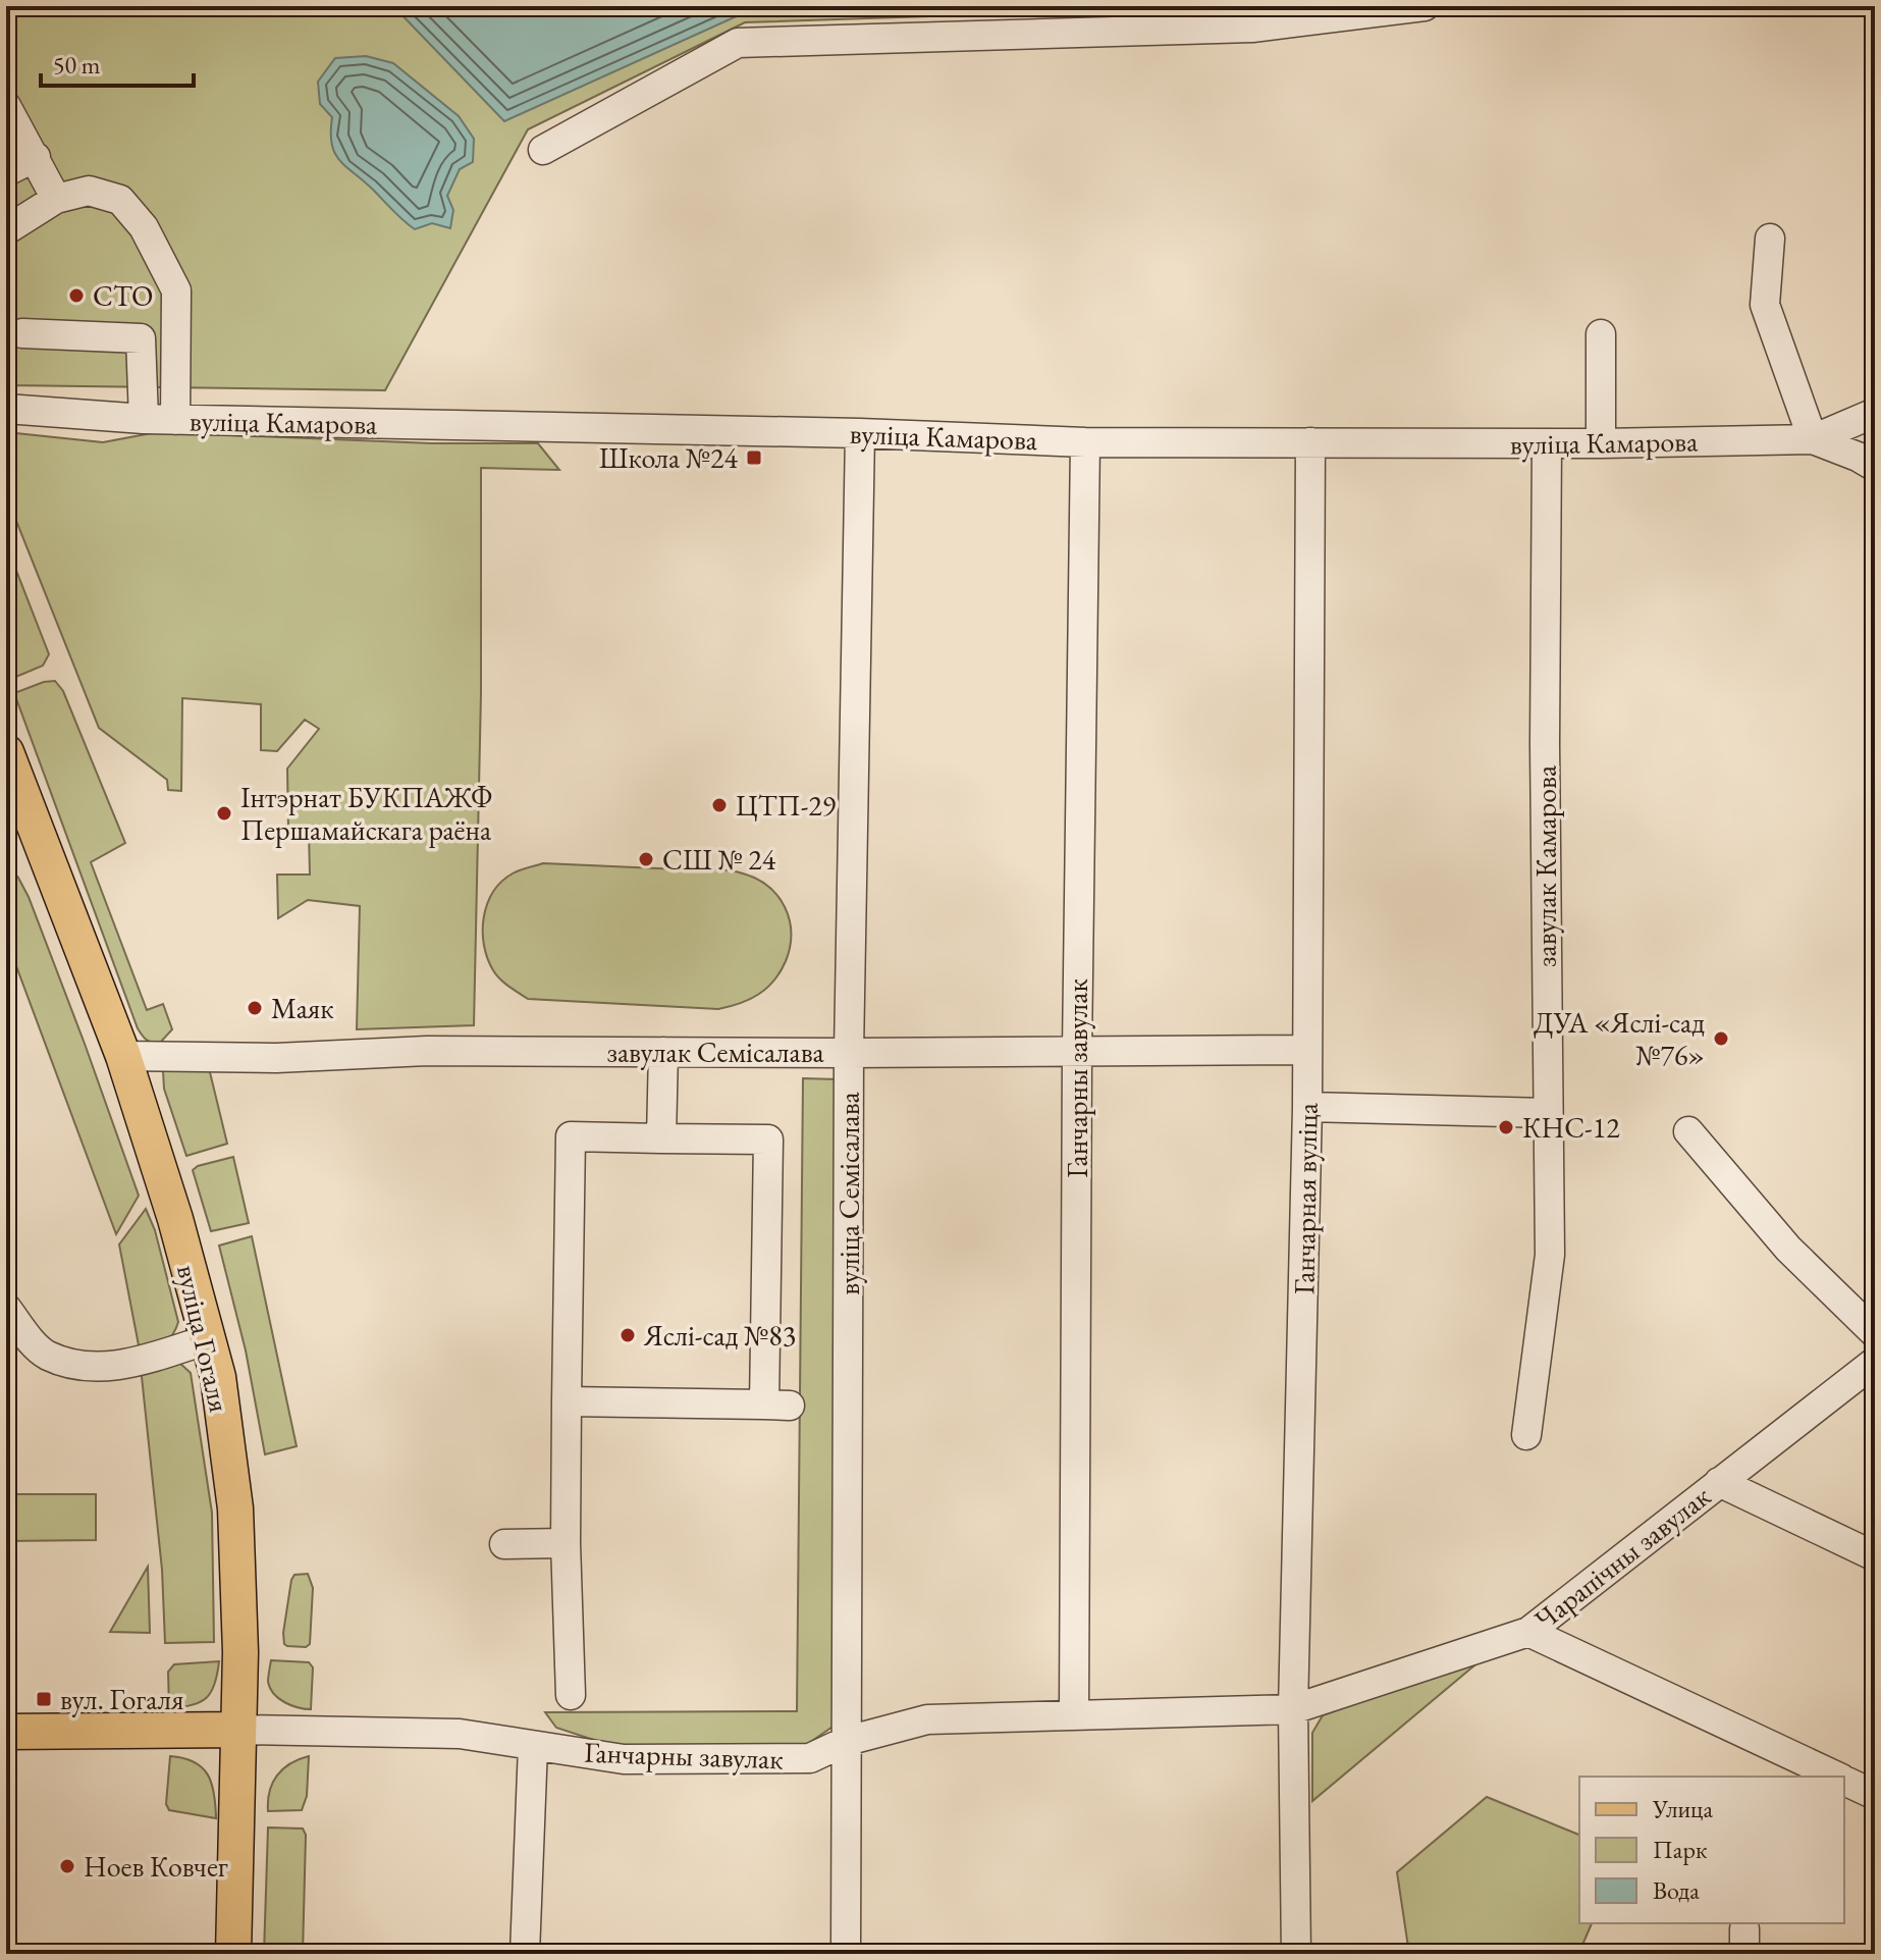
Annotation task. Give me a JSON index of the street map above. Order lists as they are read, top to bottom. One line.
{"streets":{"main road":["вуліца Гогаля"],"street":["вуліца Камарова","завулак Камарова","завулак Семісалава","Ганчарны завулак","вуліца Семісалава","Ганчарная вуліца","Чарапічны завулак"]},"crossings":[["вуліца Камарова","завулак Камарова"],["вуліца Камарова","Ганчарны завулак"],["вуліца Камарова","вуліца Семісалава"],["вуліца Камарова","Ганчарная вуліца"],["завулак Семісалава","Ганчарны завулак"],["завулак Семісалава","вуліца Семісалава"],["завулак Семісалава","Ганчарная вуліца"],["завулак Семісалава","вуліца Гогаля"],["Ганчарны завулак","вуліца Семісалава"],["Ганчарны завулак","Ганчарная вуліца"],["Ганчарны завулак","вуліца Гогаля"],["Ганчарны завулак","Чарапічны завулак"],["Ганчарная вуліца","Чарапічны завулак"]],"places":{"other":["СТО","ЦТП-29","Інтэрнат БУКПАЖФ Першамайскага раёна","СШ № 24","Маяк","ДУА «Яслі-сад №76»","КНС-12","Яслі-сад №83","Ноев Ковчег"],"transit":["Школа №24","вул. Гогаля"]},"legend":["Улица","Парк","Вода"],"scale_bar":"50 m"}
